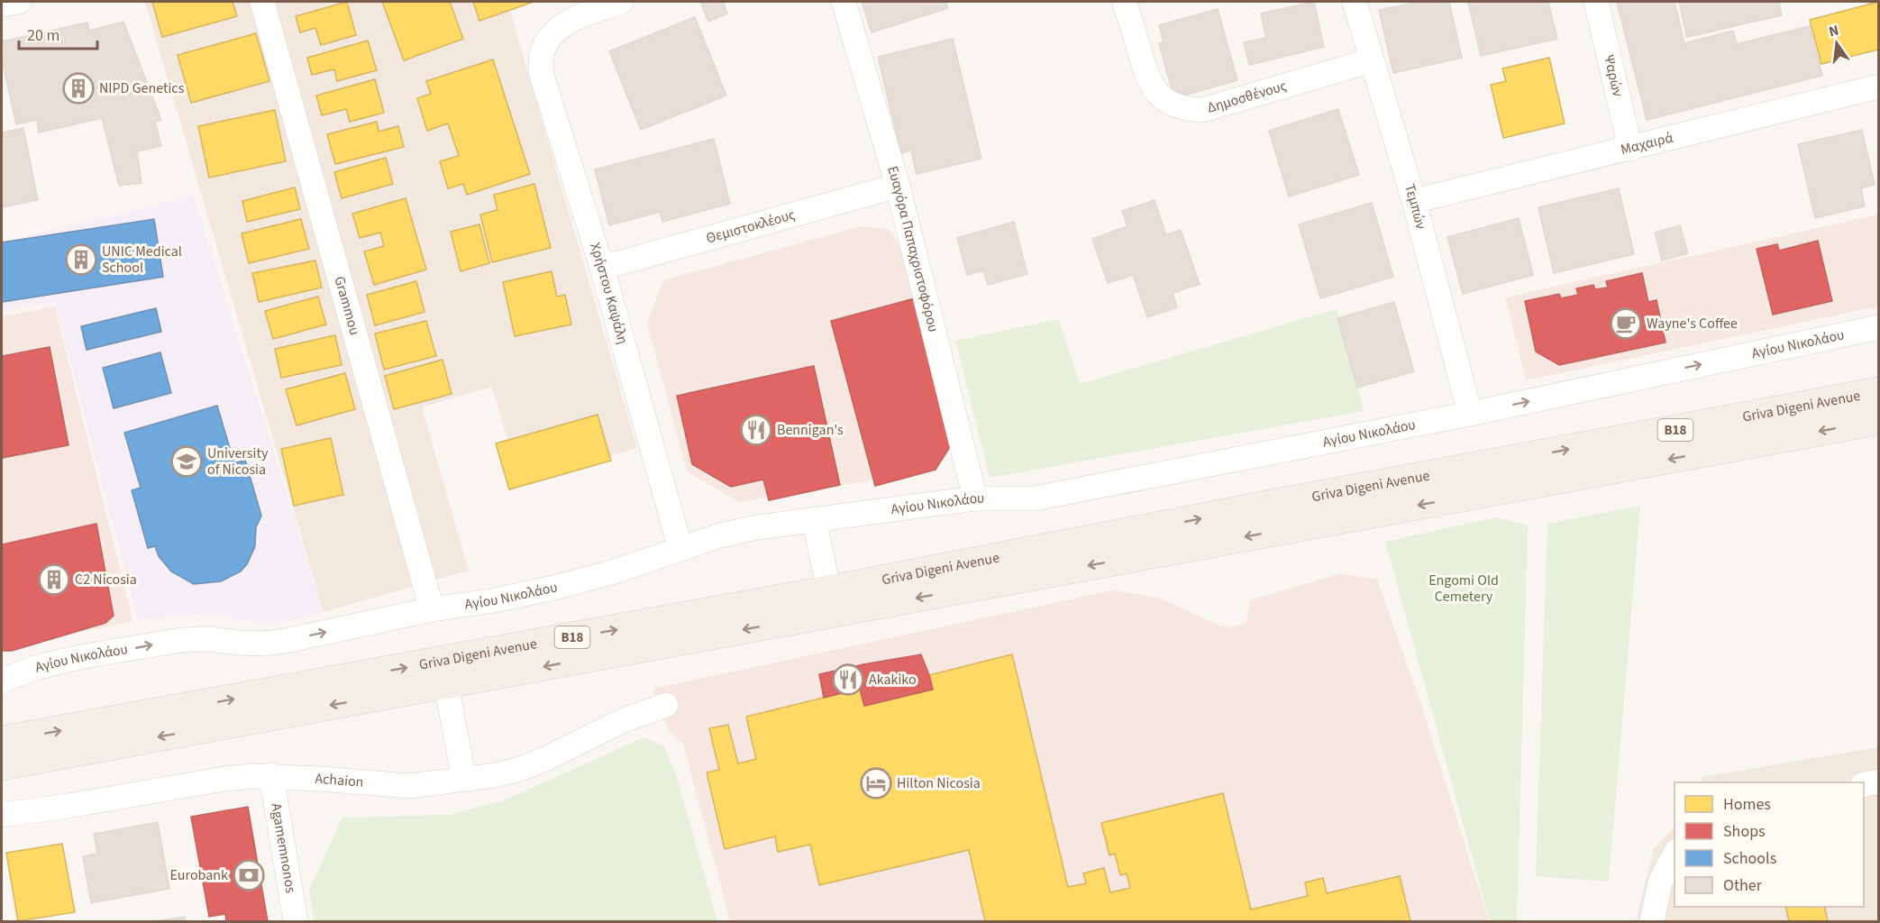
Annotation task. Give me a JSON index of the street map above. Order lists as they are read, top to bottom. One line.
{"streets":{"main road":["Griva Digeni Avenue","B18"],"street":["Ψαρών","Δημοσθένους","Μαχαιρά","Τεμπών","Θεμιστοκλέους","Ευαγόρα Παπαχριστοφόρου","Χρήστου Καψάλη","Grammou","Αγίου Νικολάου","Achaion","Agamemnonos"]},"crossings":[["Ψαρών","Μαχαιρά"],["Δημοσθένους","Τεμπών"],["Μαχαιρά","Τεμπών"],["Τεμπών","Αγίου Νικολάου"],["Θεμιστοκλέους","Ευαγόρα Παπαχριστοφόρου"],["Θεμιστοκλέους","Χρήστου Καψάλη"],["Ευαγόρα Παπαχριστοφόρου","Αγίου Νικολάου"],["Χρήστου Καψάλη","Αγίου Νικολάου"],["Grammou","Αγίου Νικολάου"],["Achaion","Agamemnonos"]],"one_way":["Αγίου Νικολάου"],"parks":["Engomi Old Cemetery"],"places":{"building":["NIPD Genetics","UNIC Medical School","C2 Nicosia"],"cafe":["Wayne's Coffee"],"restaurant":["Bennigan's","Akakiko"],"school or university":["University of Nicosia"],"hotel":["Hilton Nicosia"],"bank":["Eurobank"]},"legend":["Homes","Shops","Schools","Other"],"scale_bar":"20 m","north":"top"}
